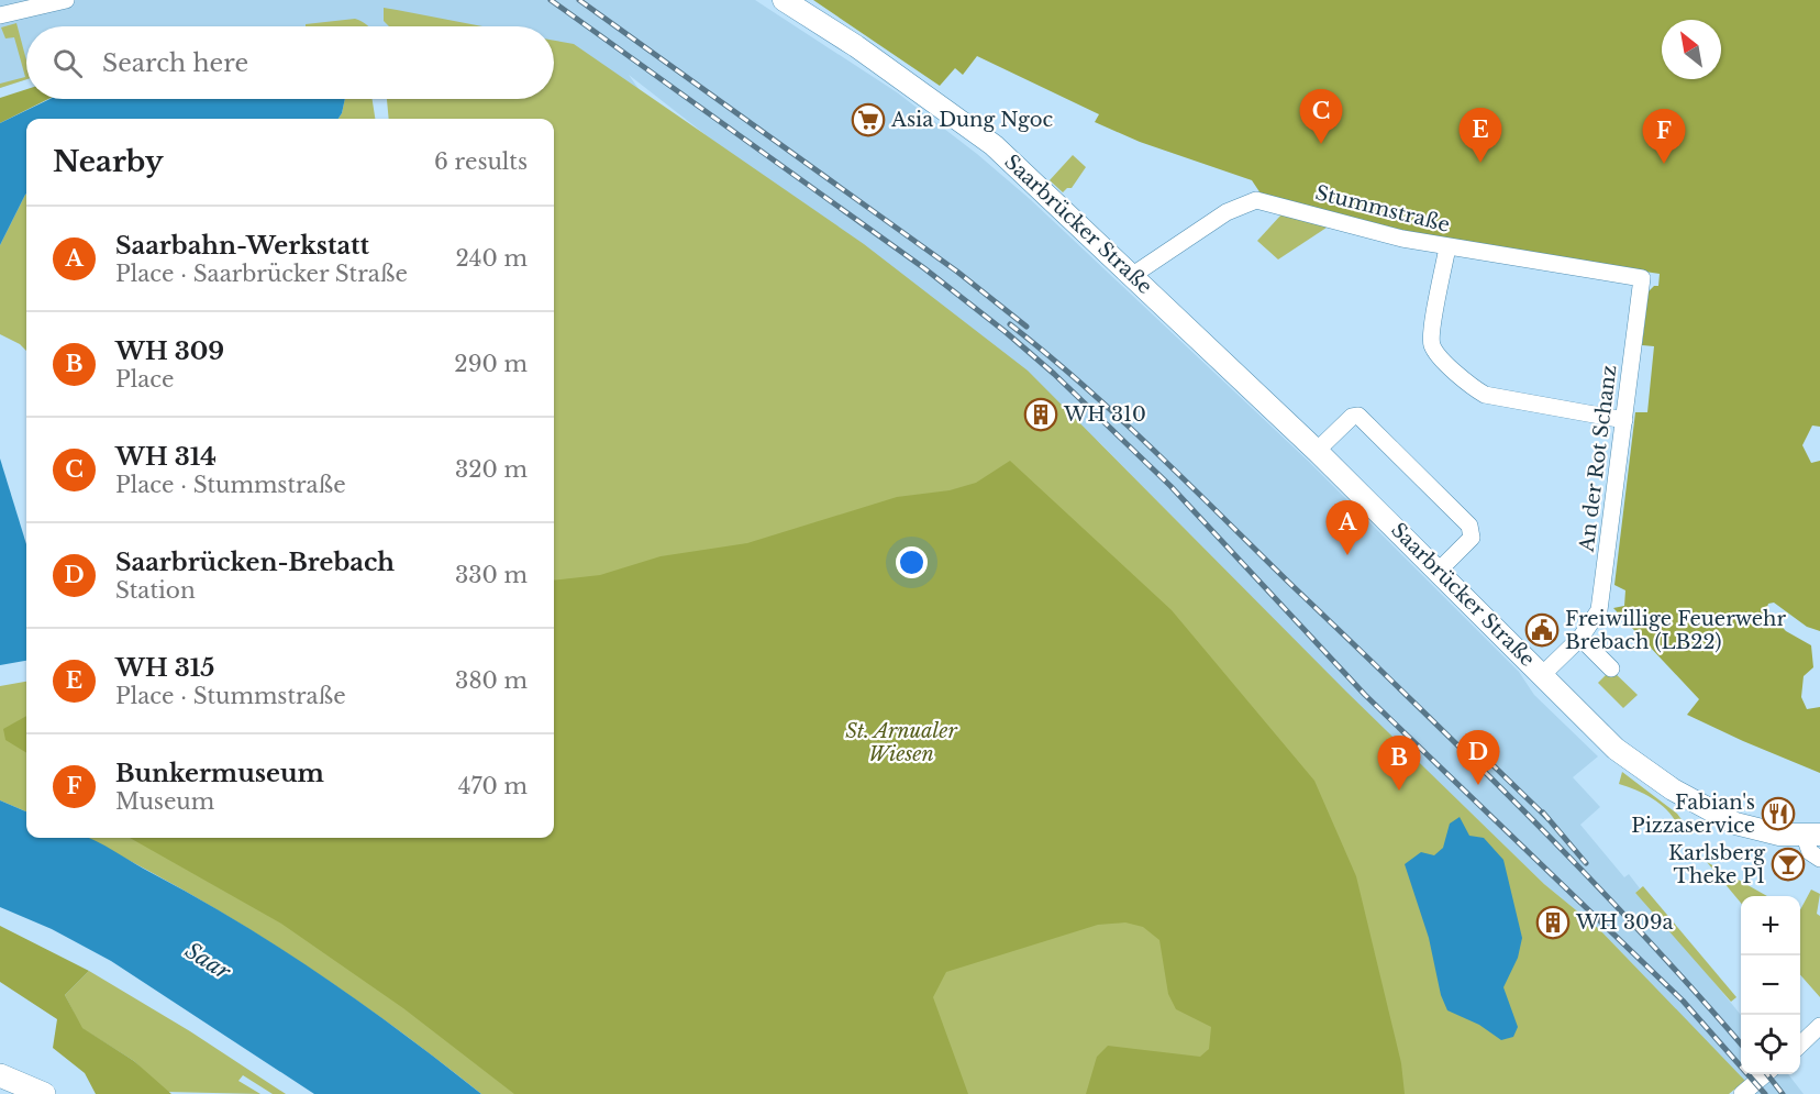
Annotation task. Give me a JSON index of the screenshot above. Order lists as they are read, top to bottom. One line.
{"streets":{"main road":["Saarbrücker Straße"],"street":["Stummstraße","An der Rot Schanz"]},"crossings":[["Stummstraße","Saarbrücker Straße"],["Stummstraße","An der Rot Schanz"],["Saarbrücker Straße","An der Rot Schanz"]],"water":["Saar"],"parks":["St. Arnualer Wiesen"],"places":{"supermarket":["Asia Dung Ngoc"],"building":["WH 310","WH 309a"],"public building":["Freiwillige Feuerwehr Brebach (LB22)"],"restaurant":["Fabian's Pizzaservice"],"bar":["Karlsberg Theke P1"]},"north":"top left","page":{"search":"Search here","pins":["C","E","F","A","D","B"],"heading":["Nearby","6 results"],"list":[{"mark":"A","name":"Saarbahn-Werkstatt","note":"Place · Saarbrücker Straße","value":"240 m"},{"mark":"B","name":"WH 309","note":"Place","value":"290 m"},{"mark":"C","name":"WH 314","note":"Place · Stummstraße","value":"320 m"},{"mark":"D","name":"Saarbrücken-Brebach","note":"Station","value":"330 m"},{"mark":"E","name":"WH 315","note":"Place · Stummstraße","value":"380 m"},{"mark":"F","name":"Bunkermuseum","note":"Museum","value":"470 m"}],"map_buttons":["+","−"]}}
